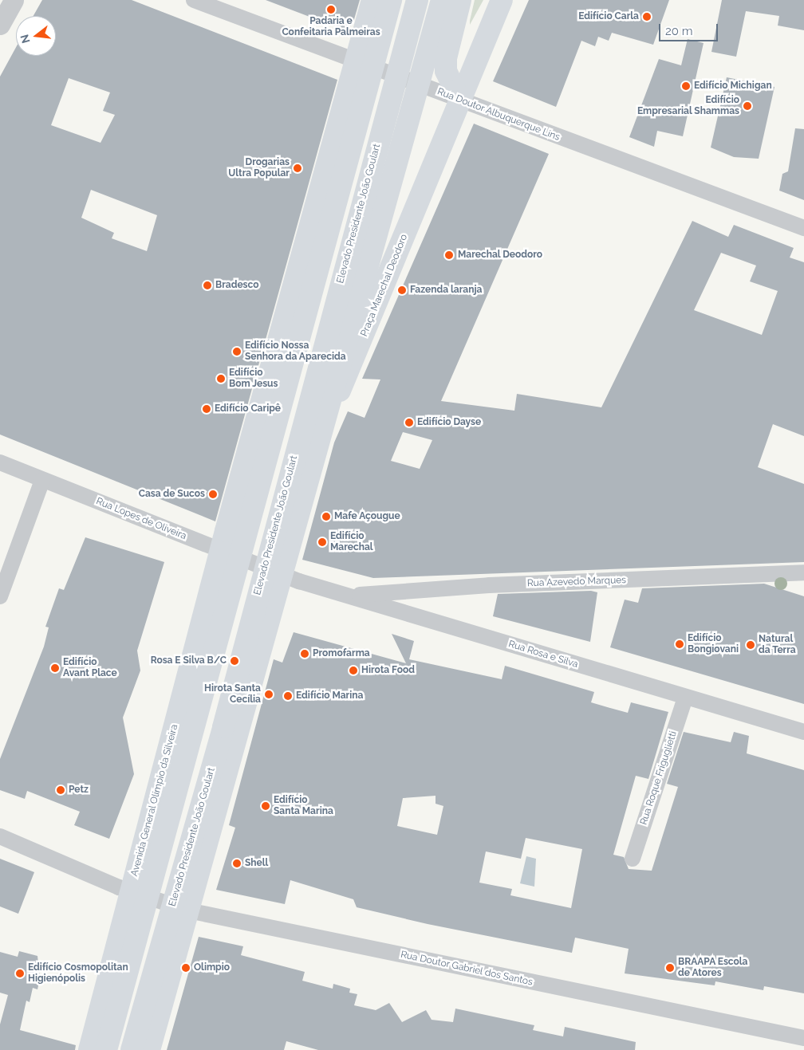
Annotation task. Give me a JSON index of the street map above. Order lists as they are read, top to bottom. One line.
{"streets":{"main road":["Elevado Presidente João Goulart","Praça Marechal Deodoro","Avenida General Olímpio da Silveira"],"street":["Rua Doutor Albuquerque Lins","Rua Lopes de Oliveira","Rua Azevedo Marques","Rua Rosa e Silva","Rua Roque Friguglietti","Rua Doutor Gabriel dos Santos"]},"crossings":[["Rua Doutor Albuquerque Lins","Praça Marechal Deodoro"],["Praça Marechal Deodoro","Rua Lopes de Oliveira"],["Praça Marechal Deodoro","Rua Rosa e Silva"],["Rua Lopes de Oliveira","Rua Rosa e Silva"],["Rua Lopes de Oliveira","Avenida General Olímpio da Silveira"],["Rua Azevedo Marques","Rua Rosa e Silva"],["Rua Rosa e Silva","Rua Roque Friguglietti"],["Avenida General Olímpio da Silveira","Rua Doutor Gabriel dos Santos"]],"places":["Padaria e Confeitaria Palmeiras","Edifício Carla","Edifício Michigan","Edifício Empresarial Shammas","Drogarias Ultra Popular","Marechal Deodoro","Bradesco","Fazenda laranja","Edifício Nossa Senhora da Aparecida","Edifício Bom Jesus","Edifício Caripê","Edifício Dayse","Casa de Sucos","Mafe Açougue","Edifício Marechal","Edifício Bongiovani","Natural da Terra","Promofarma","Rosa E Silva B/C","Edifício Avant Place","Hirota Food","Hirota Santa Cecília","Edifício Marina","Petz","Edifício Santa Marina","Shell","Olimpio","BRAAPA Escola de Atores","Edifício Cosmopolitan Higienópolis"],"scale_bar":"20 m","north":"left"}
